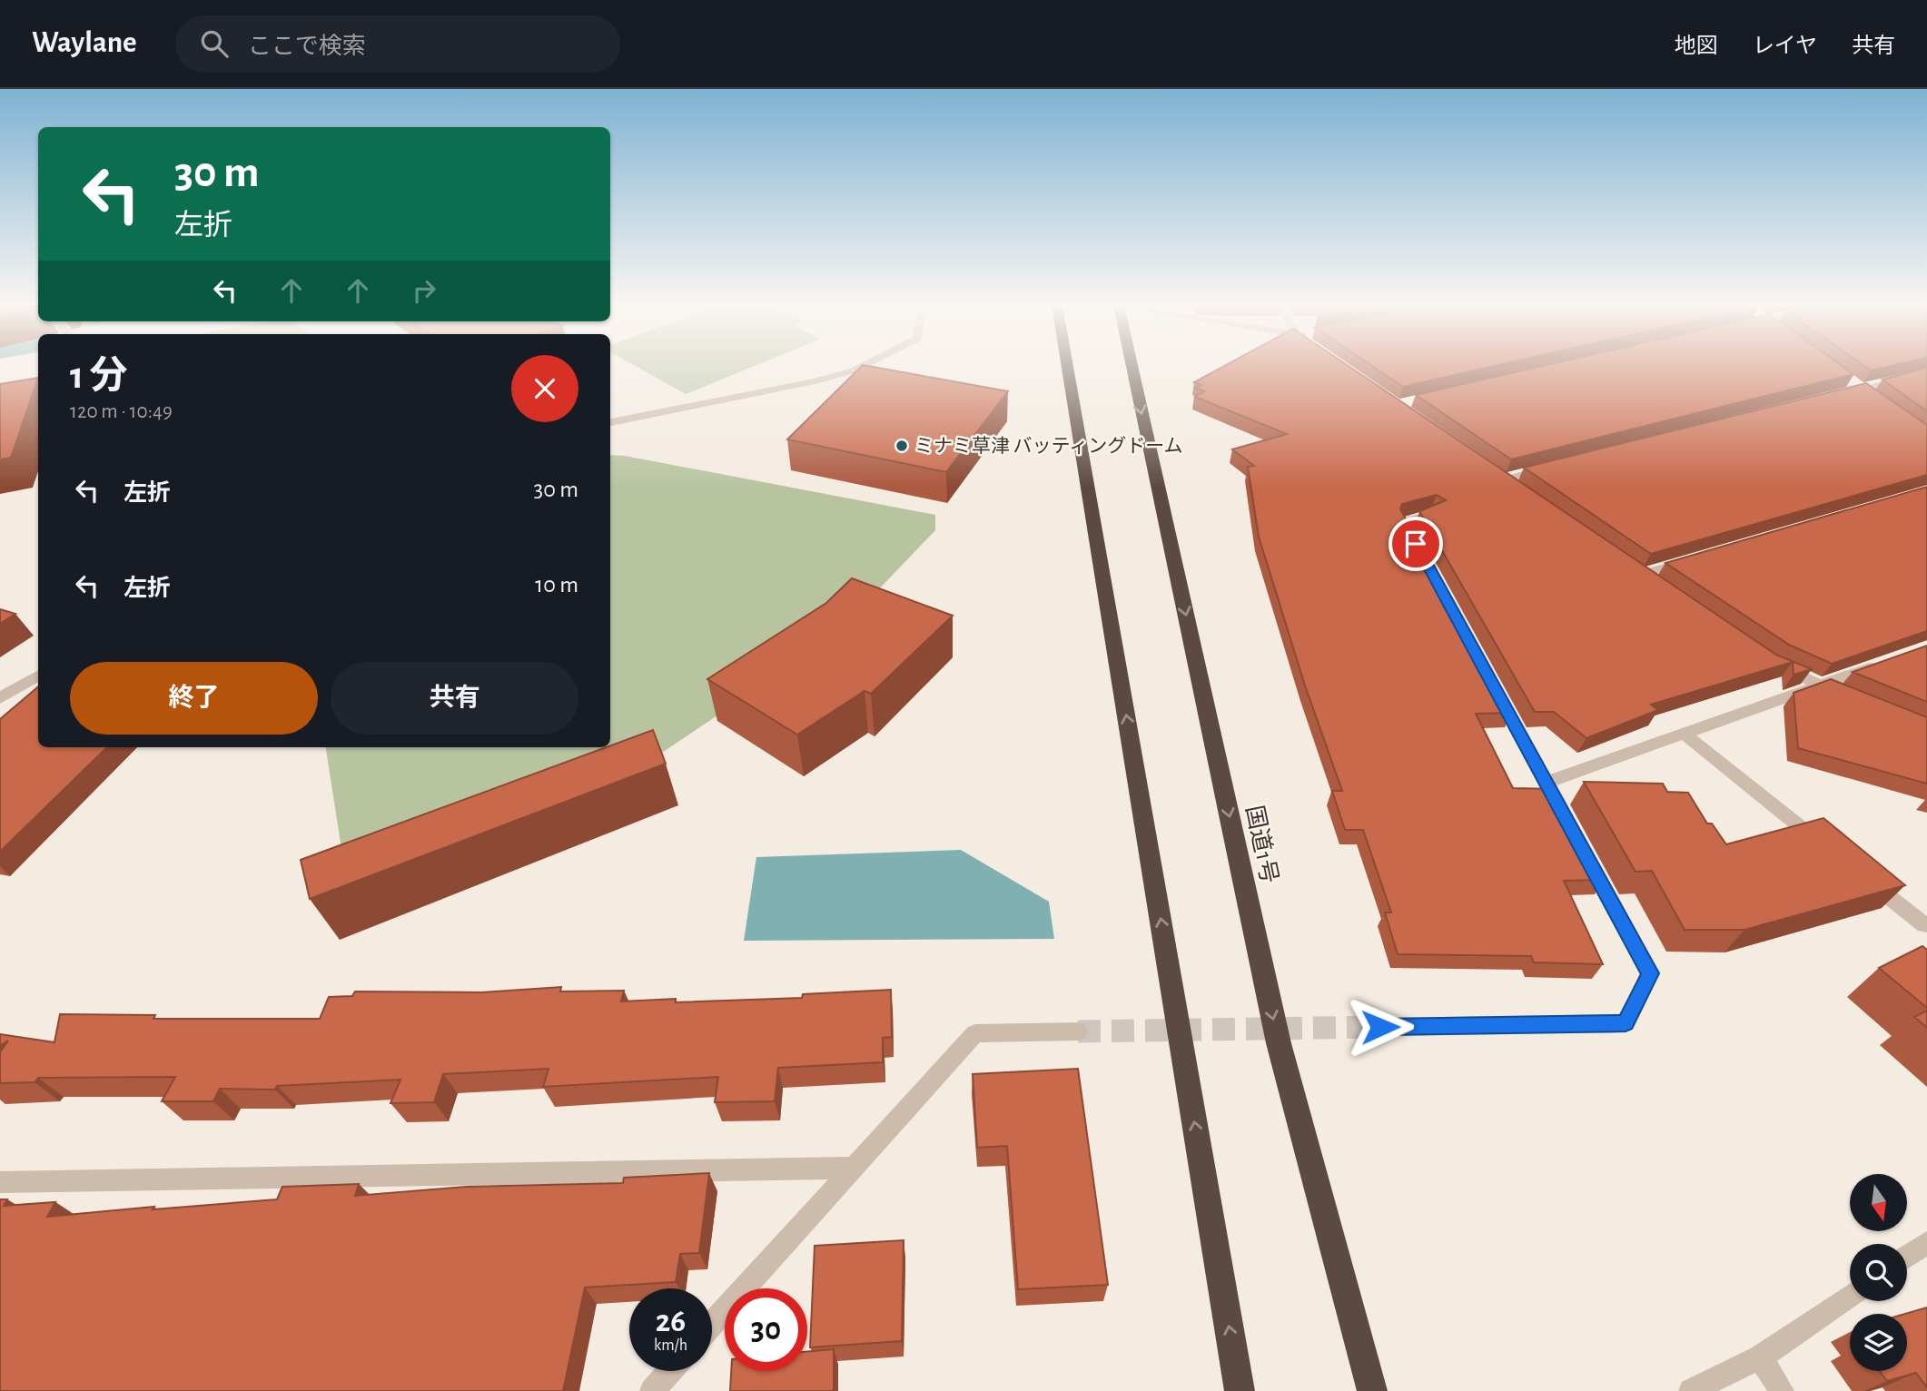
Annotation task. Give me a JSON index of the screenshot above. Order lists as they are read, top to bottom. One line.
{"streets":{"highway":["国道1号"]},"places":["ミナミ草津 バッティングドーム"],"north":"bottom","page":{"header":"Waylane","search":"ここで検索","nav":["地図","レイヤ","共有"],"turn":["30 m","左折"],"heading":["1 分","120 m · 10:49"],"list":[{"name":"左折","value":"30 m"},{"name":"左折","value":"10 m"}],"buttons":["終了","共有"],"speed":"26 km/h","limit":"30"}}
